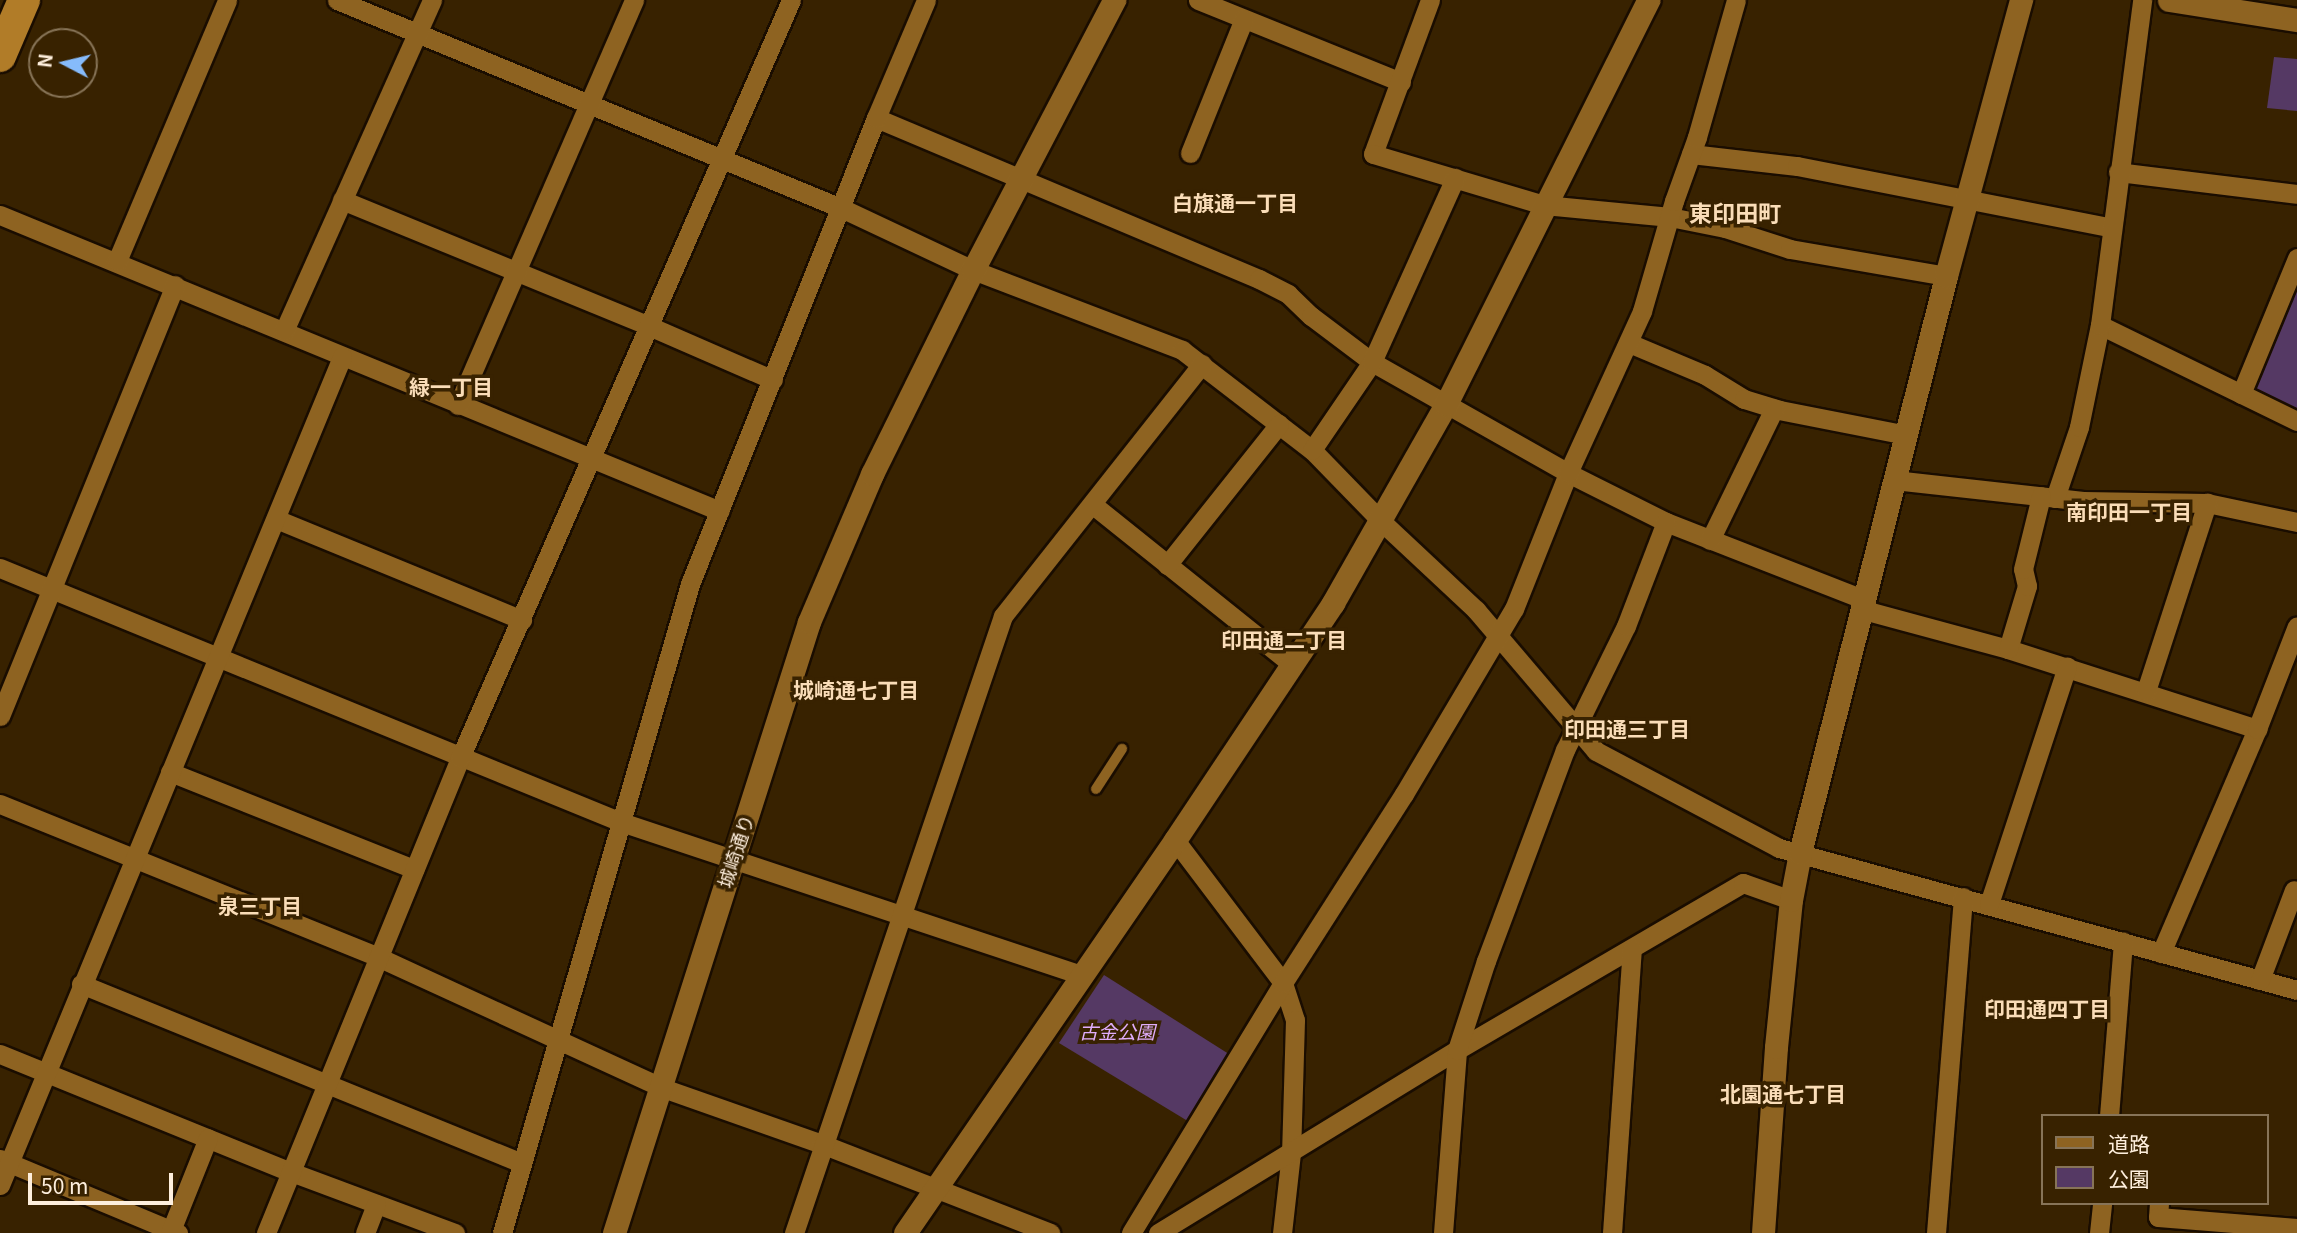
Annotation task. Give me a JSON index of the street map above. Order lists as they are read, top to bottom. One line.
{"streets":{"street":["城崎通り"]},"districts":["白旗通一丁目","東印田町","緑一丁目","南印田一丁目","印田通二丁目","城崎通七丁目","印田通三丁目","泉三丁目","印田通四丁目","北園通七丁目"],"parks":["古金公園"],"legend":["道路","公園"],"scale_bar":"50 m","north":"left"}
